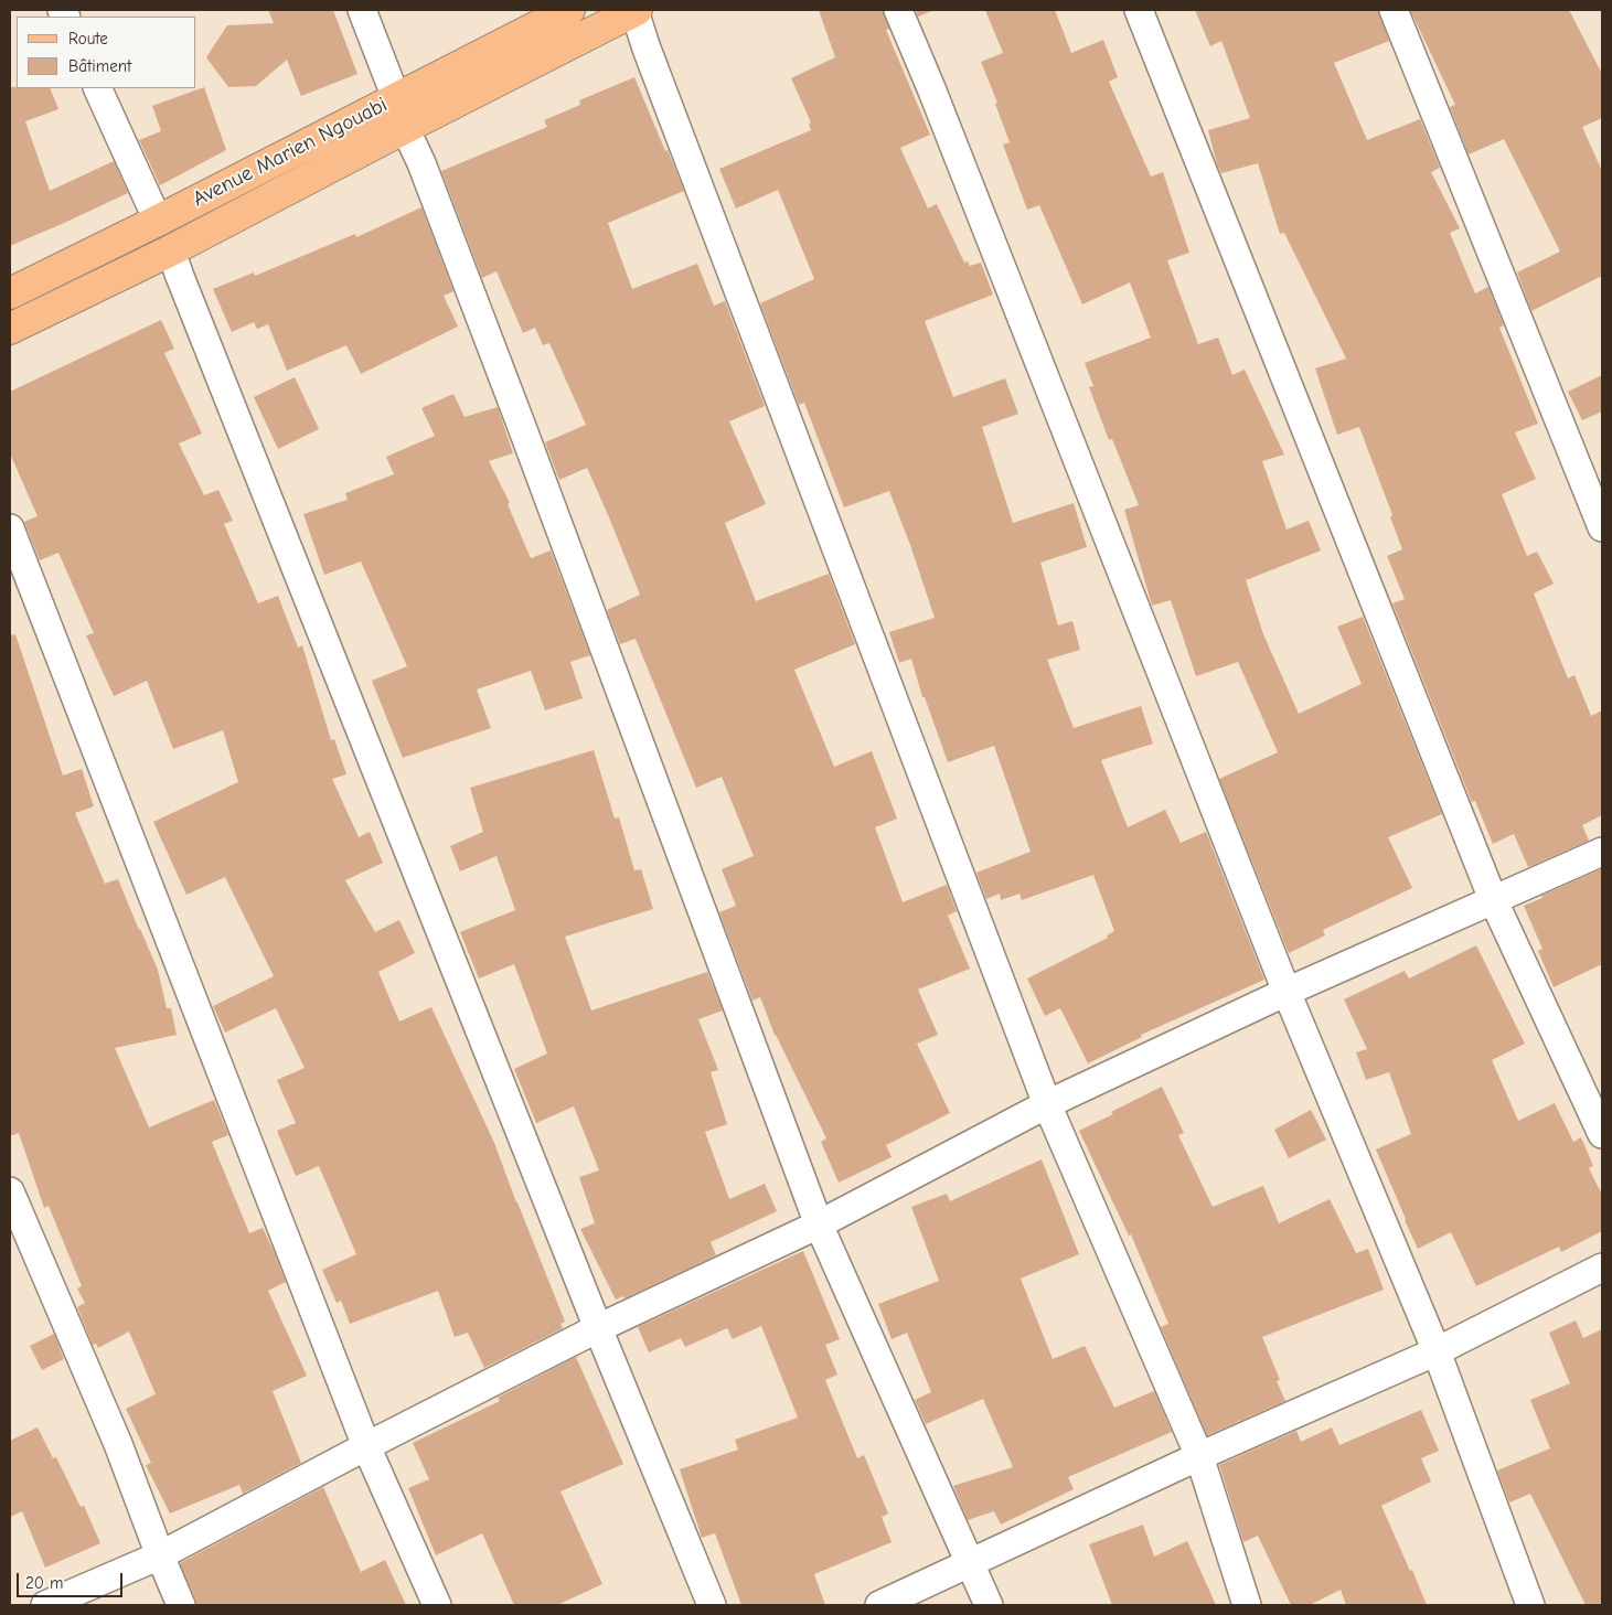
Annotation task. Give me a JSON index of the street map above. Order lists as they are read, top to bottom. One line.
{"streets":{"main road":["Avenue Marien Ngouabi"]},"legend":["Route","Bâtiment"],"scale_bar":"20 m"}
